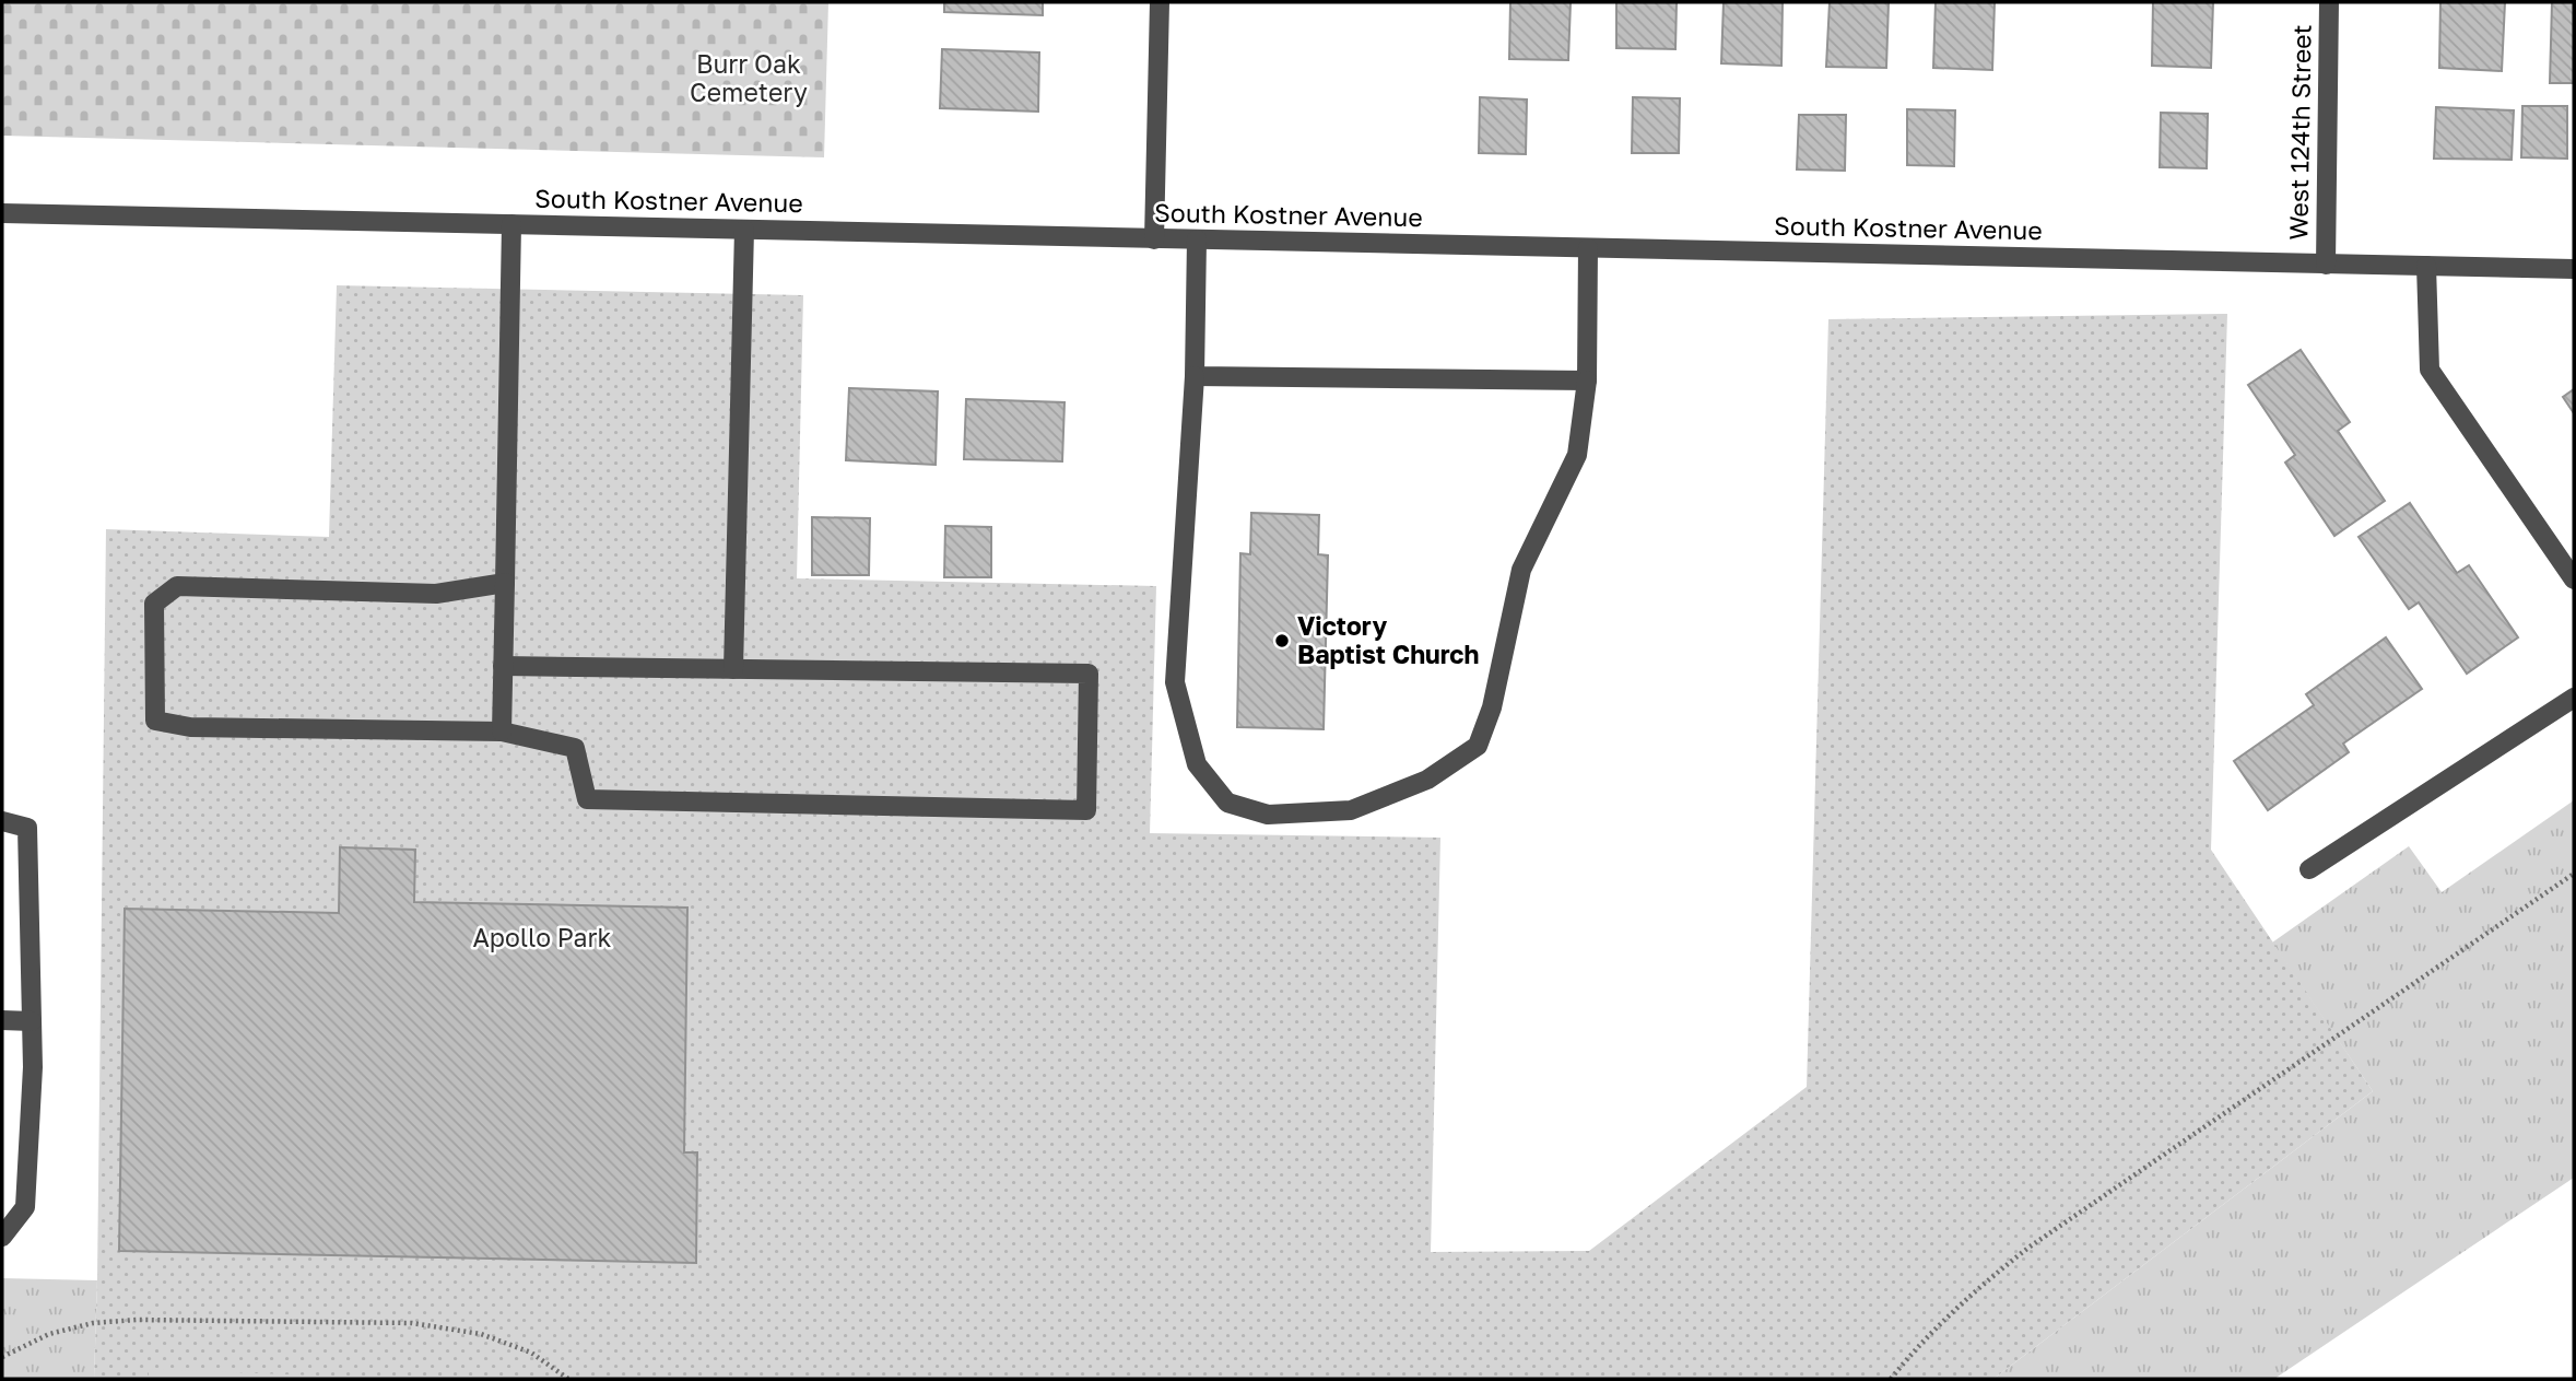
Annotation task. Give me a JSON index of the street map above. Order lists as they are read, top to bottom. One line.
{"streets":{"street":["West 124th Street","South Kostner Avenue"]},"crossings":[["West 124th Street","South Kostner Avenue"]],"parks":["Burr Oak Cemetery","Apollo Park"],"places":["Victory Baptist Church"]}
